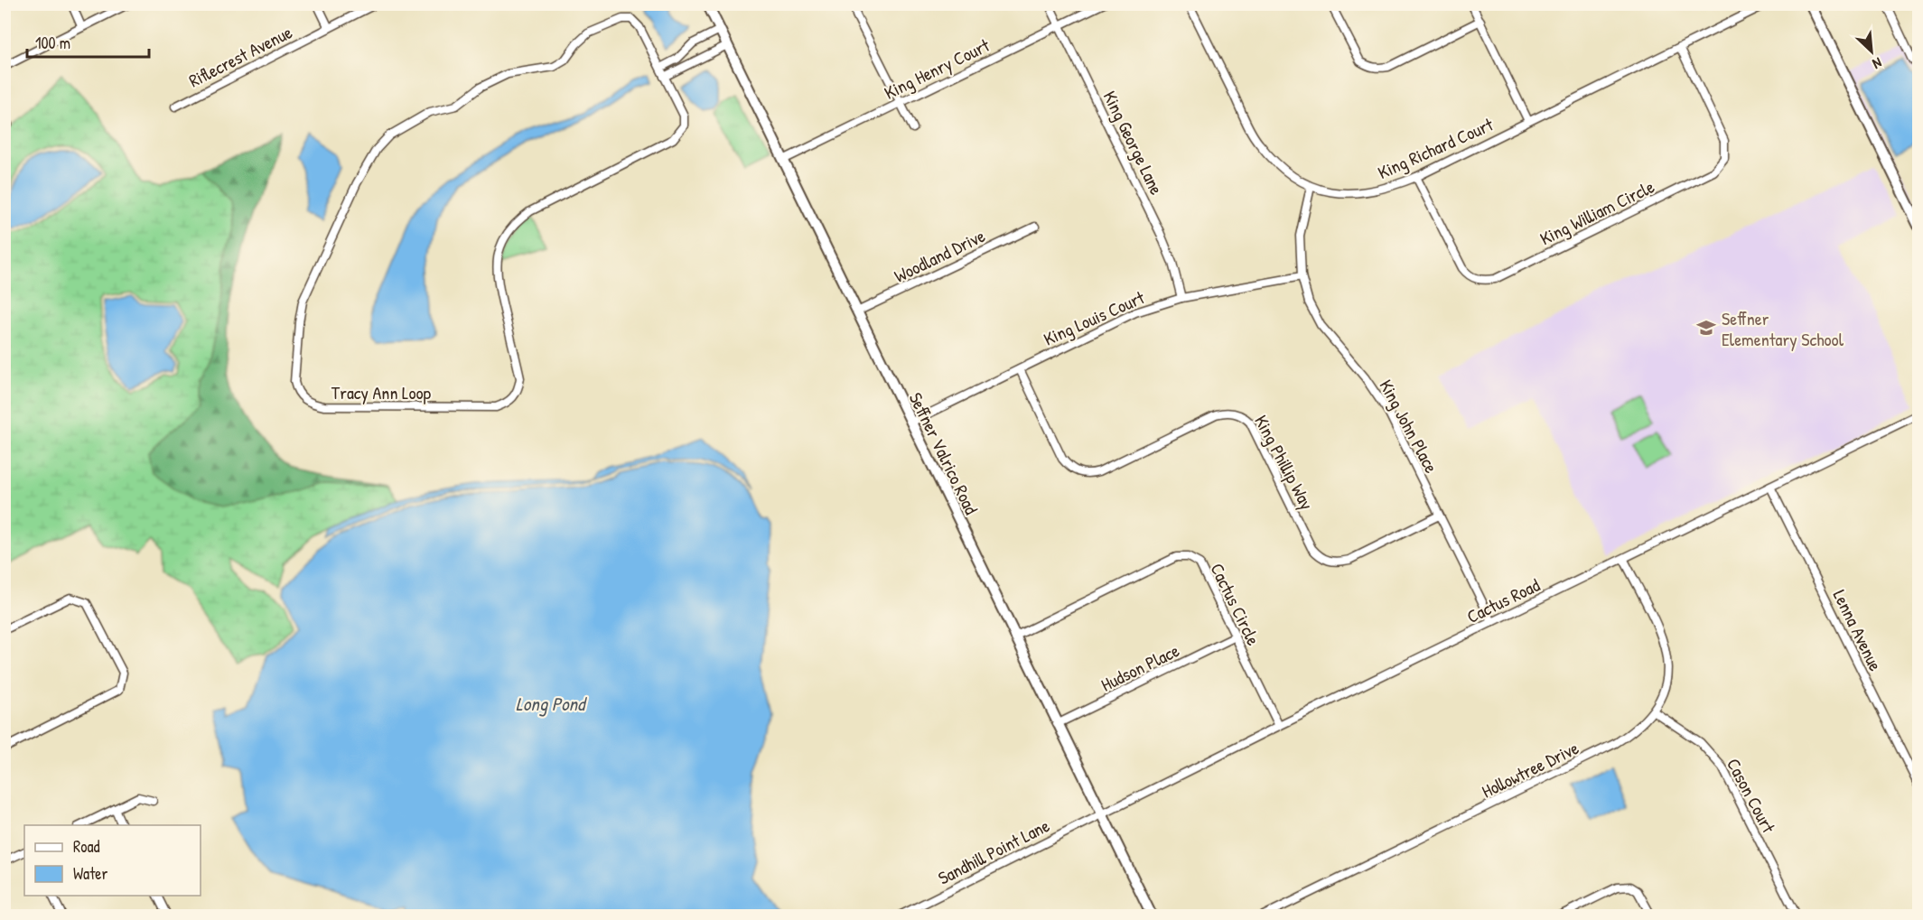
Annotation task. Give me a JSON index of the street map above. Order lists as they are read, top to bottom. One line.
{"streets":{"street":["Riflecrest Avenue","King Henry Court","King George Lane","King Richard Court","King William Circle","Woodland Drive","King Louis Court","Tracy Ann Loop","King John Place","Seffner Valrico Road","King Phillip Way","Cactus Road","Cactus Circle","Lenna Avenue","Hudson Place","Hollowtree Drive","Cason Court","Sandhill Point Lane"]},"crossings":[["King Henry Court","King George Lane"],["King Henry Court","Seffner Valrico Road"],["King George Lane","King Louis Court"],["King Richard Court","King William Circle"],["King Richard Court","King John Place"],["Woodland Drive","Seffner Valrico Road"],["King Louis Court","King John Place"],["King Louis Court","Seffner Valrico Road"],["King Louis Court","King Phillip Way"],["King John Place","King Phillip Way"],["King John Place","Cactus Road"],["Seffner Valrico Road","Cactus Road"],["Seffner Valrico Road","Cactus Circle"],["Seffner Valrico Road","Hudson Place"],["Seffner Valrico Road","Sandhill Point Lane"],["Cactus Road","Cactus Circle"],["Cactus Road","Lenna Avenue"],["Cactus Road","Hollowtree Drive"],["Cactus Road","Sandhill Point Lane"],["Cactus Circle","Hudson Place"],["Hollowtree Drive","Cason Court"]],"water":["Long Pond"],"places":{"school or university":["Seffner Elementary School"]},"legend":["Road","Water"],"scale_bar":"100 m","north":"bottom right"}
